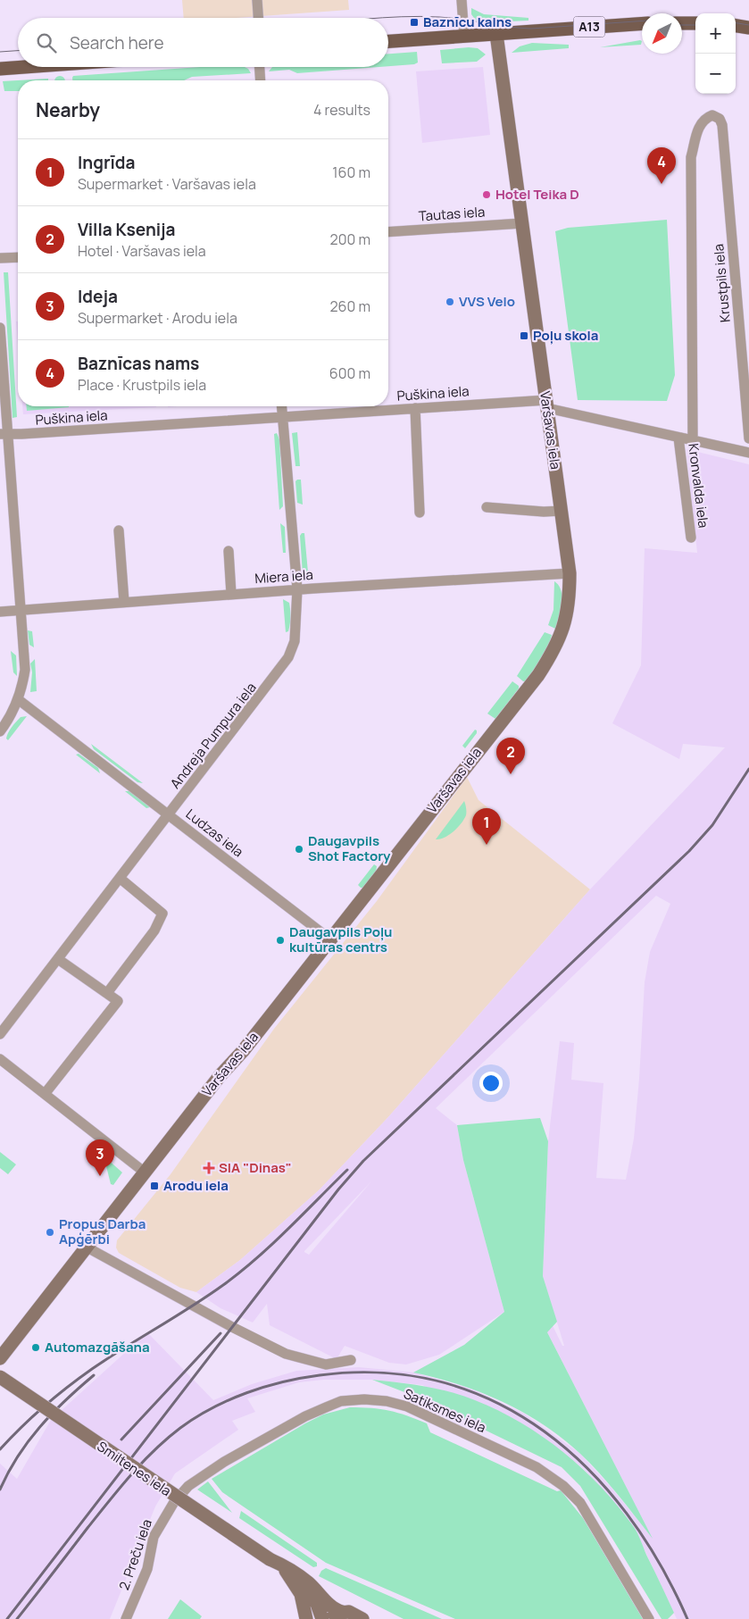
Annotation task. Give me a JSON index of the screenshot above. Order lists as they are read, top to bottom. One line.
{"streets":{"main road":["A13"],"street":["Tautas iela","Krustpils iela","Puškina iela","Varšavas iela","Kronvalda iela","Miera iela","Andreja Pumpura iela","Ludzas iela","Satiksmes iela","Smiltenes iela","2. Preču iela"]},"crossings":[["A13","Varšavas iela"],["Tautas iela","Varšavas iela"],["Krustpils iela","Puškina iela"],["Puškina iela","Varšavas iela"],["Puškina iela","Kronvalda iela"],["Puškina iela","Andreja Pumpura iela"],["Varšavas iela","Miera iela"],["Varšavas iela","Ludzas iela"],["Miera iela","Andreja Pumpura iela"],["Andreja Pumpura iela","Ludzas iela"],["Satiksmes iela","2. Preču iela"]],"places":{"transit":["Baznīcu kalns","Poļu skola","Arodu iela"],"other":["Hotel Teika D","VVS Velo","Daugavpils Shot Factory","Daugavpils Poļu kultūras centrs","Propus Darba Apģērbi","Automazgāšana"],"health":["SIA \"Dinas\""]},"north":"bottom left","page":{"map_buttons":["+","−"],"search":"Search here","heading":["Nearby","4 results"],"list":[{"mark":"1","name":"Ingrīda","note":"Supermarket · Varšavas iela","value":"160 m"},{"mark":"2","name":"Villa Ksenija","note":"Hotel · Varšavas iela","value":"200 m"},{"mark":"3","name":"Ideja","note":"Supermarket · Arodu iela","value":"260 m"},{"mark":"4","name":"Baznīcas nams","note":"Place · Krustpils iela","value":"600 m"}],"pins":["4","2","1","3"]}}
